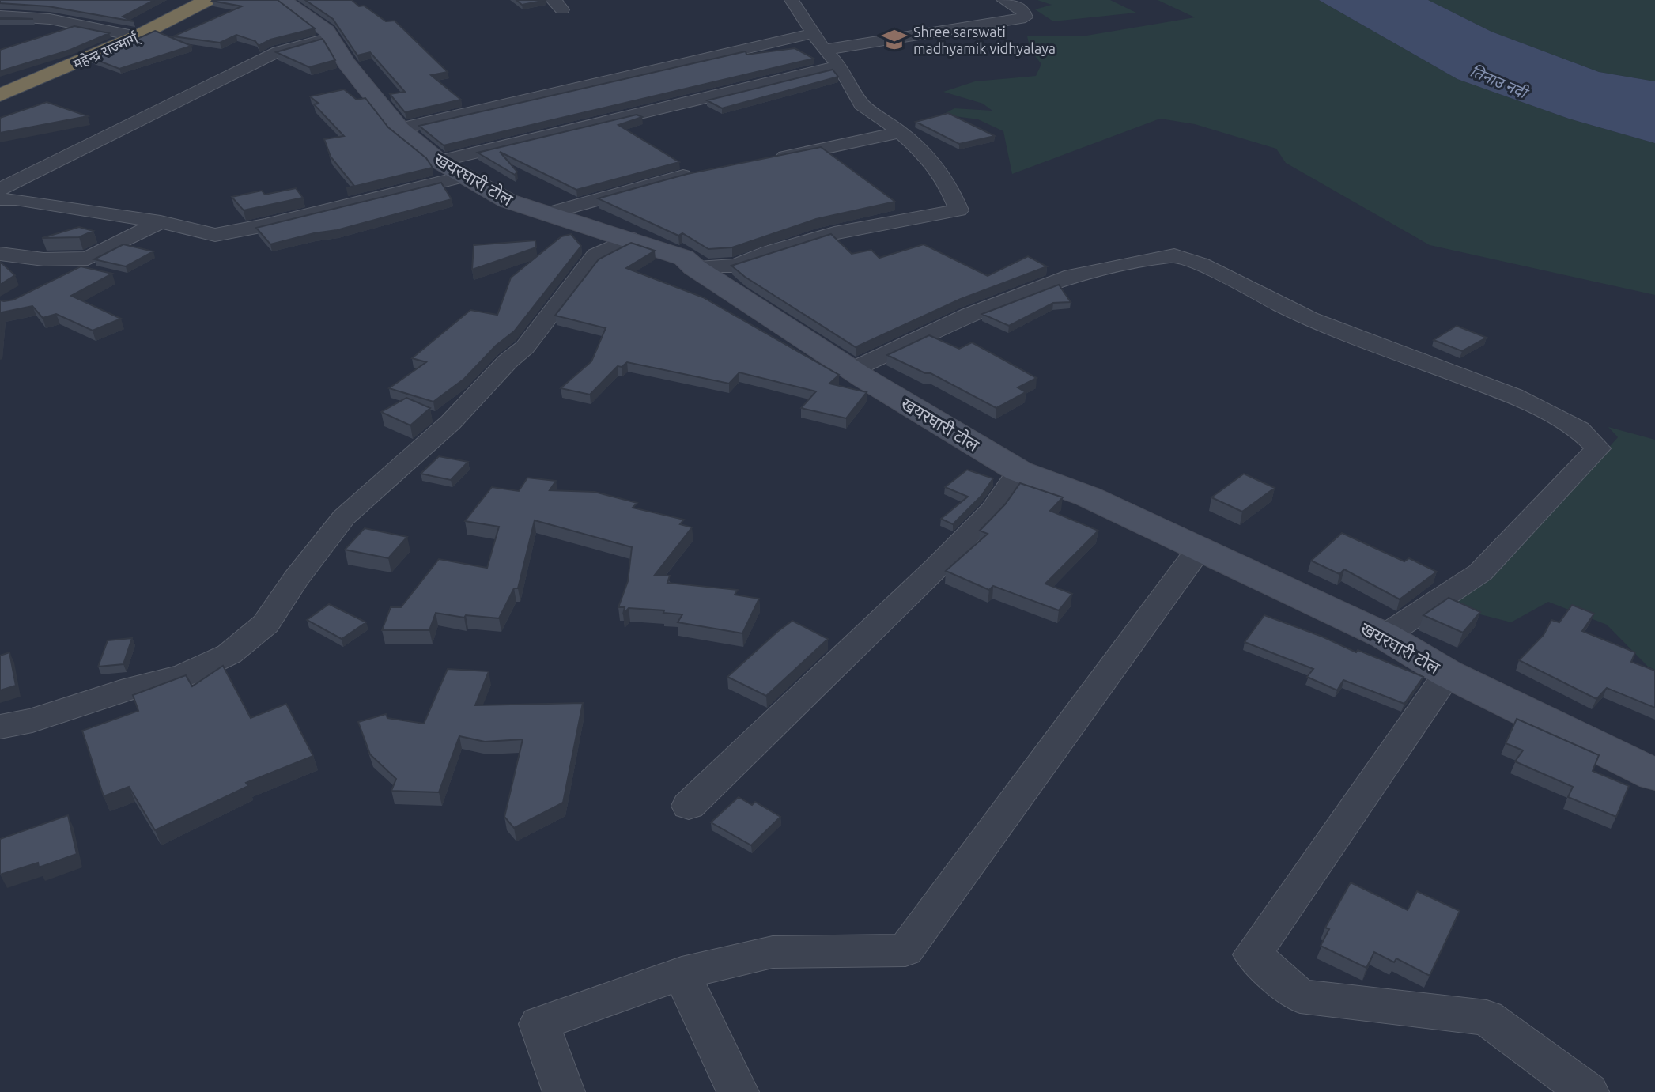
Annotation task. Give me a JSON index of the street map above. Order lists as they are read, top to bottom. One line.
{"streets":{"highway":["महेन्द्र राज्मार्ग्"],"street":["खयरघारी टोल"]},"water":["तिनाउ नदी"],"places":{"school or university":["Shree sarswati madhyamik vidhyalaya"]}}
